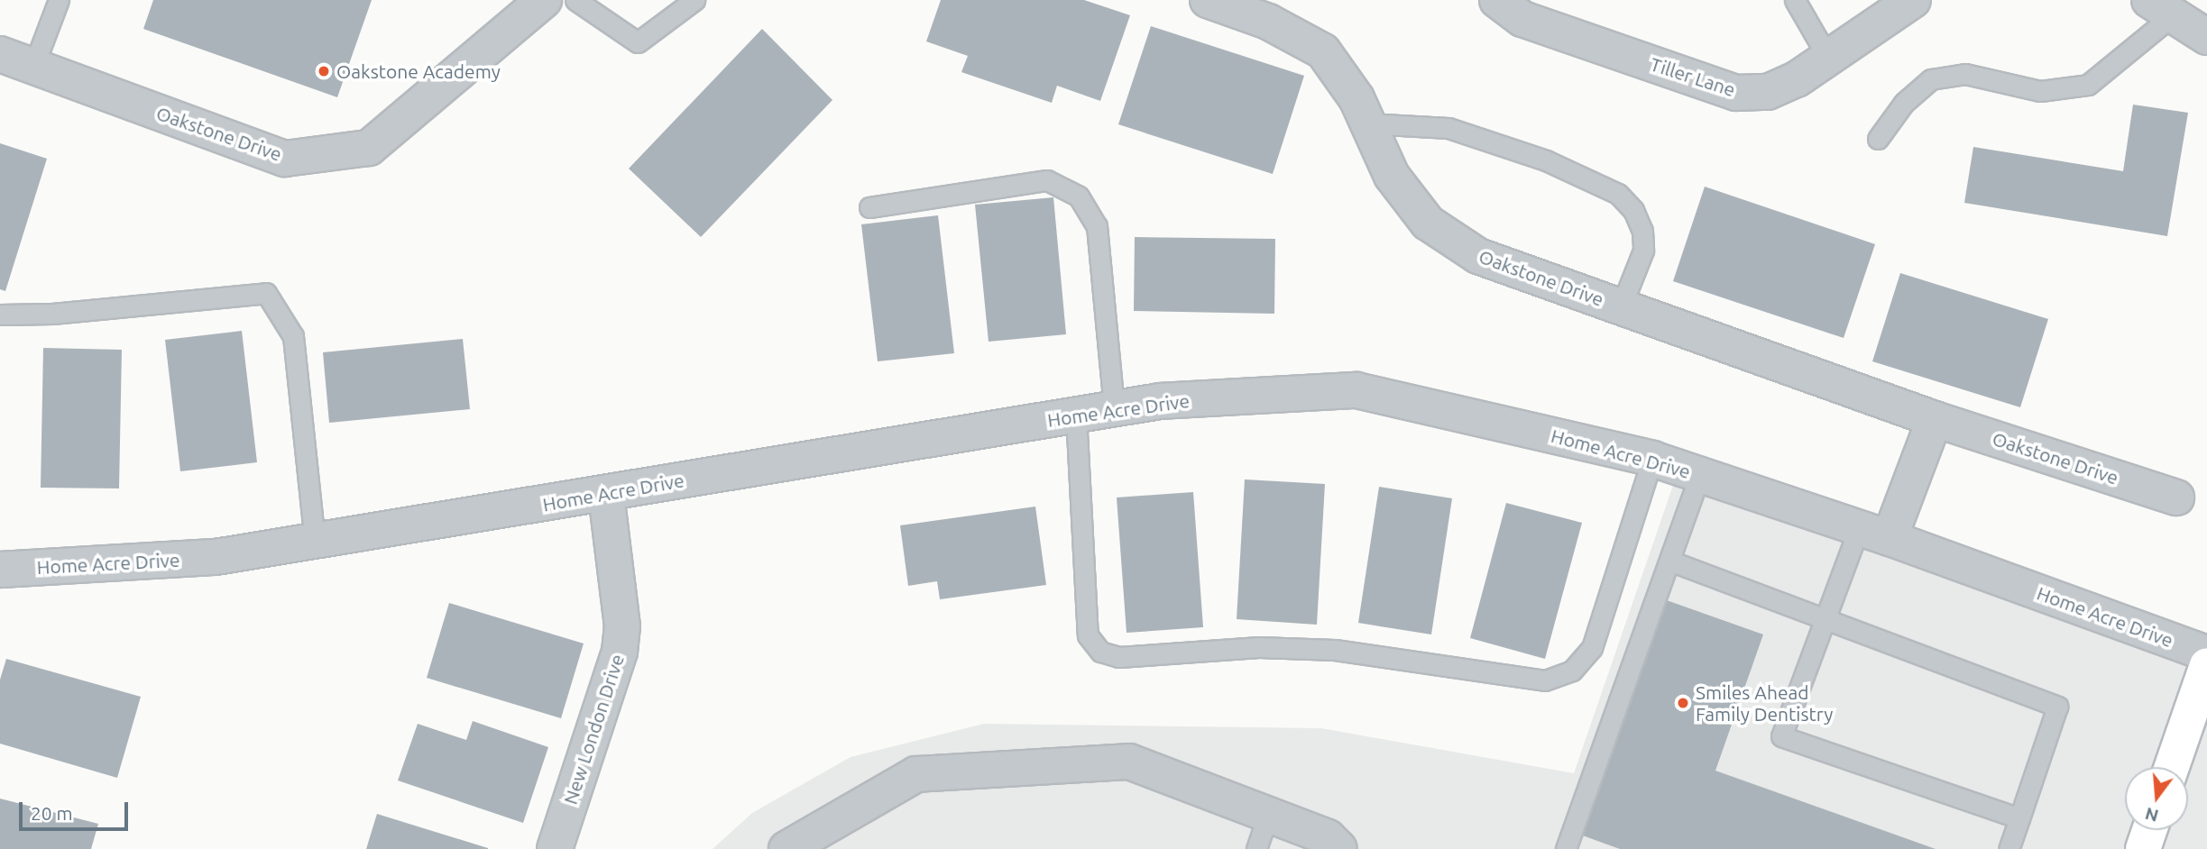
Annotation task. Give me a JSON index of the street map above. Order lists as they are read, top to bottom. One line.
{"streets":{"street":["Tiller Lane","Oakstone Drive","Home Acre Drive","New London Drive"]},"crossings":[["Home Acre Drive","New London Drive"]],"places":["Oakstone Academy","Smiles Ahead Family Dentistry"],"scale_bar":"20 m","north":"bottom"}
